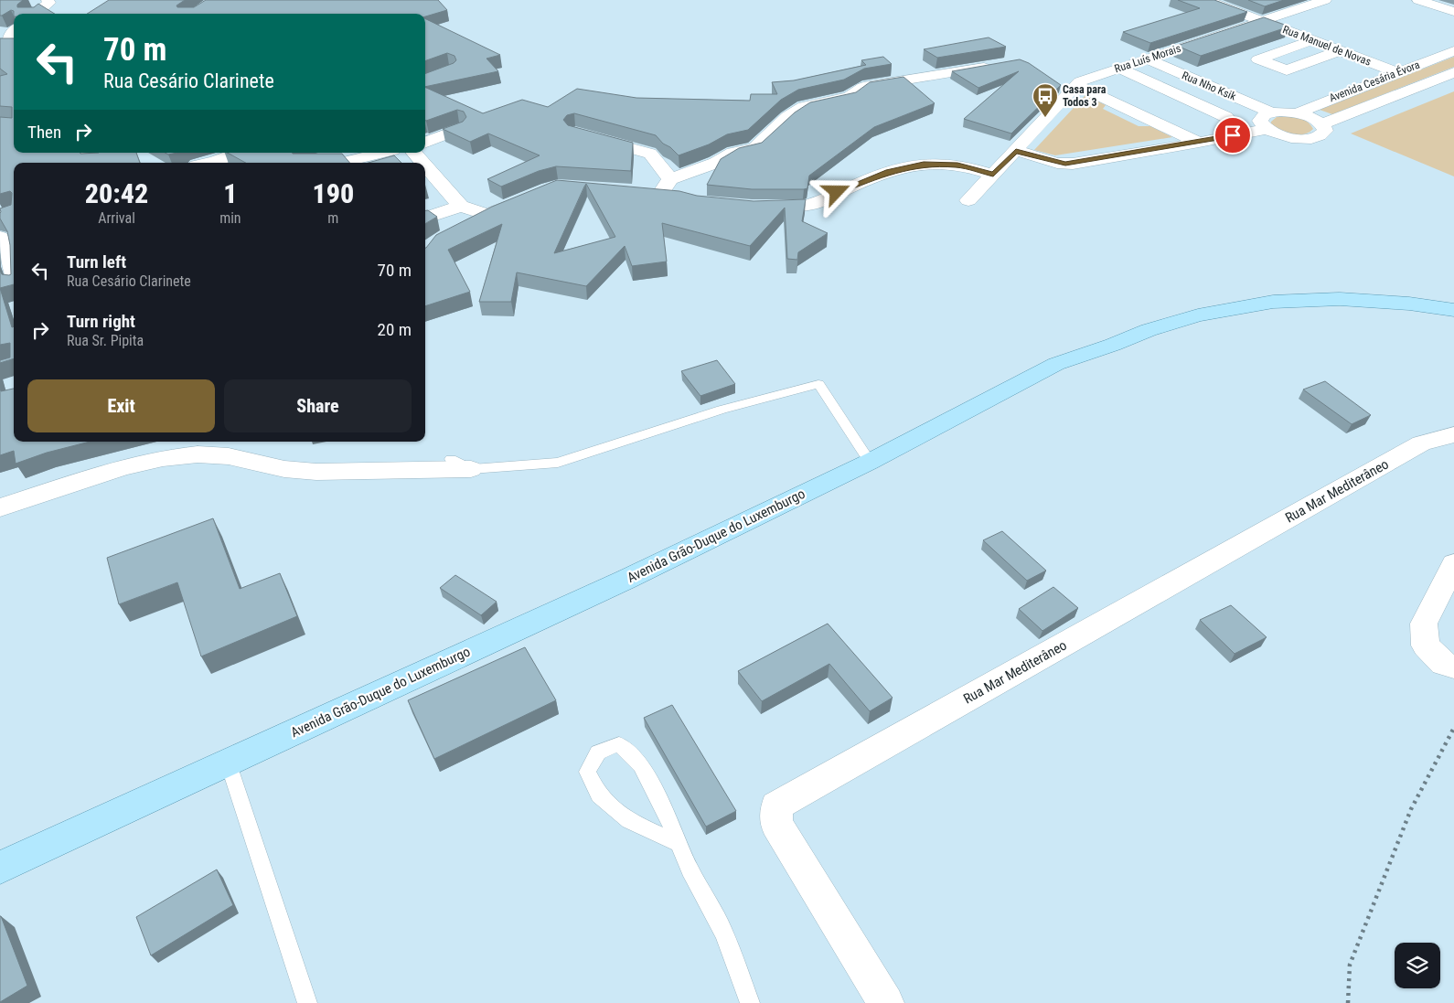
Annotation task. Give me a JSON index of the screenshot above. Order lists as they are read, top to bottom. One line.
{"streets":{"main road":["Avenida Grão-Duque do Luxemburgo"],"street":["Rua Manuel de Novas","Rua Luís Morais","Avenida Cesária Évora","Rua Nho Ksik","Rua Mar Mediterâneo"]},"crossings":[["Rua Manuel de Novas","Rua Luís Morais"],["Rua Manuel de Novas","Avenida Cesária Évora"],["Rua Luís Morais","Rua Nho Ksik"]],"places":{"bus stop":["Casa para Todos 3"]},"page":{"turn":["70 m","Rua Cesário Clarinete"],"then":"Then","eta":["20:42","Arrival","1","min","190","m"],"list":[{"name":"Turn left","note":"Rua Cesário Clarinete","value":"70 m"},{"name":"Turn right","note":"Rua Sr. Pipita","value":"20 m"}],"buttons":["Exit","Share"]}}
